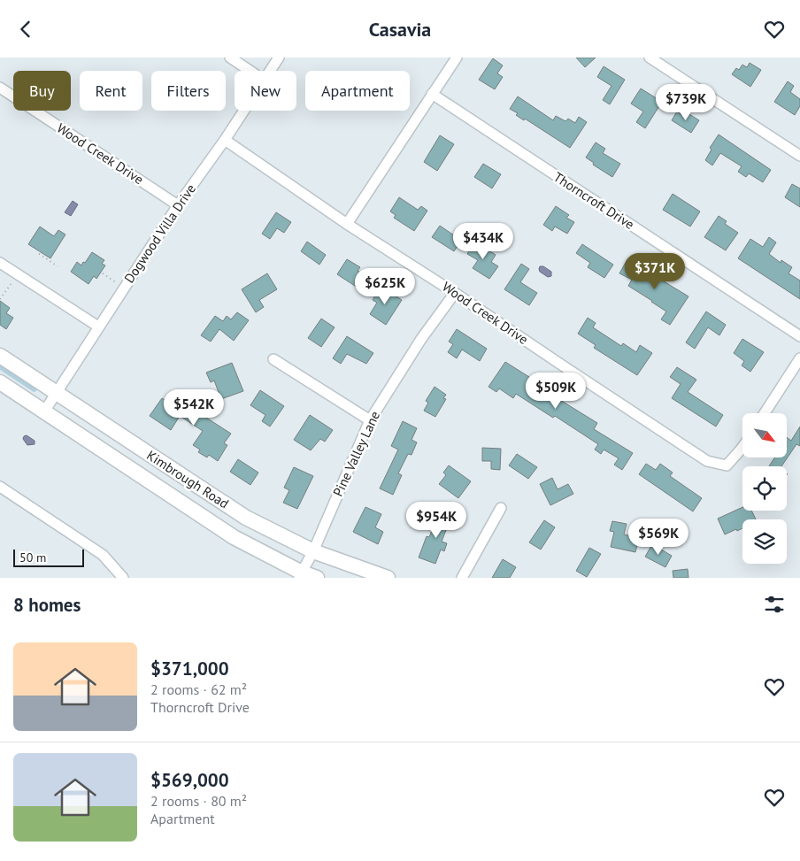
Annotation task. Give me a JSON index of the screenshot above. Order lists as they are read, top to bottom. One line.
{"streets":{"street":["Wood Creek Drive","Thorncroft Drive","Dogwood Villa Drive","Pine Valley Lane","Kimbrough Road"]},"crossings":[["Wood Creek Drive","Dogwood Villa Drive"],["Wood Creek Drive","Pine Valley Lane"],["Dogwood Villa Drive","Kimbrough Road"],["Pine Valley Lane","Kimbrough Road"]],"scale_bar":"50 m","north":"bottom right","page":{"header":"Casavia","chip":["Buy","Rent","Filters","New","Apartment"],"price":["$739K","$434K","$371K","$625K","$509K","$542K","$954K","$569K"],"scale":"50 m","heading":"8 homes","list":[{"name":"$371,000","note":"2 rooms · 62 m² · Thorncroft Drive"},{"name":"$569,000","note":"2 rooms · 80 m² · Apartment"}]}}
